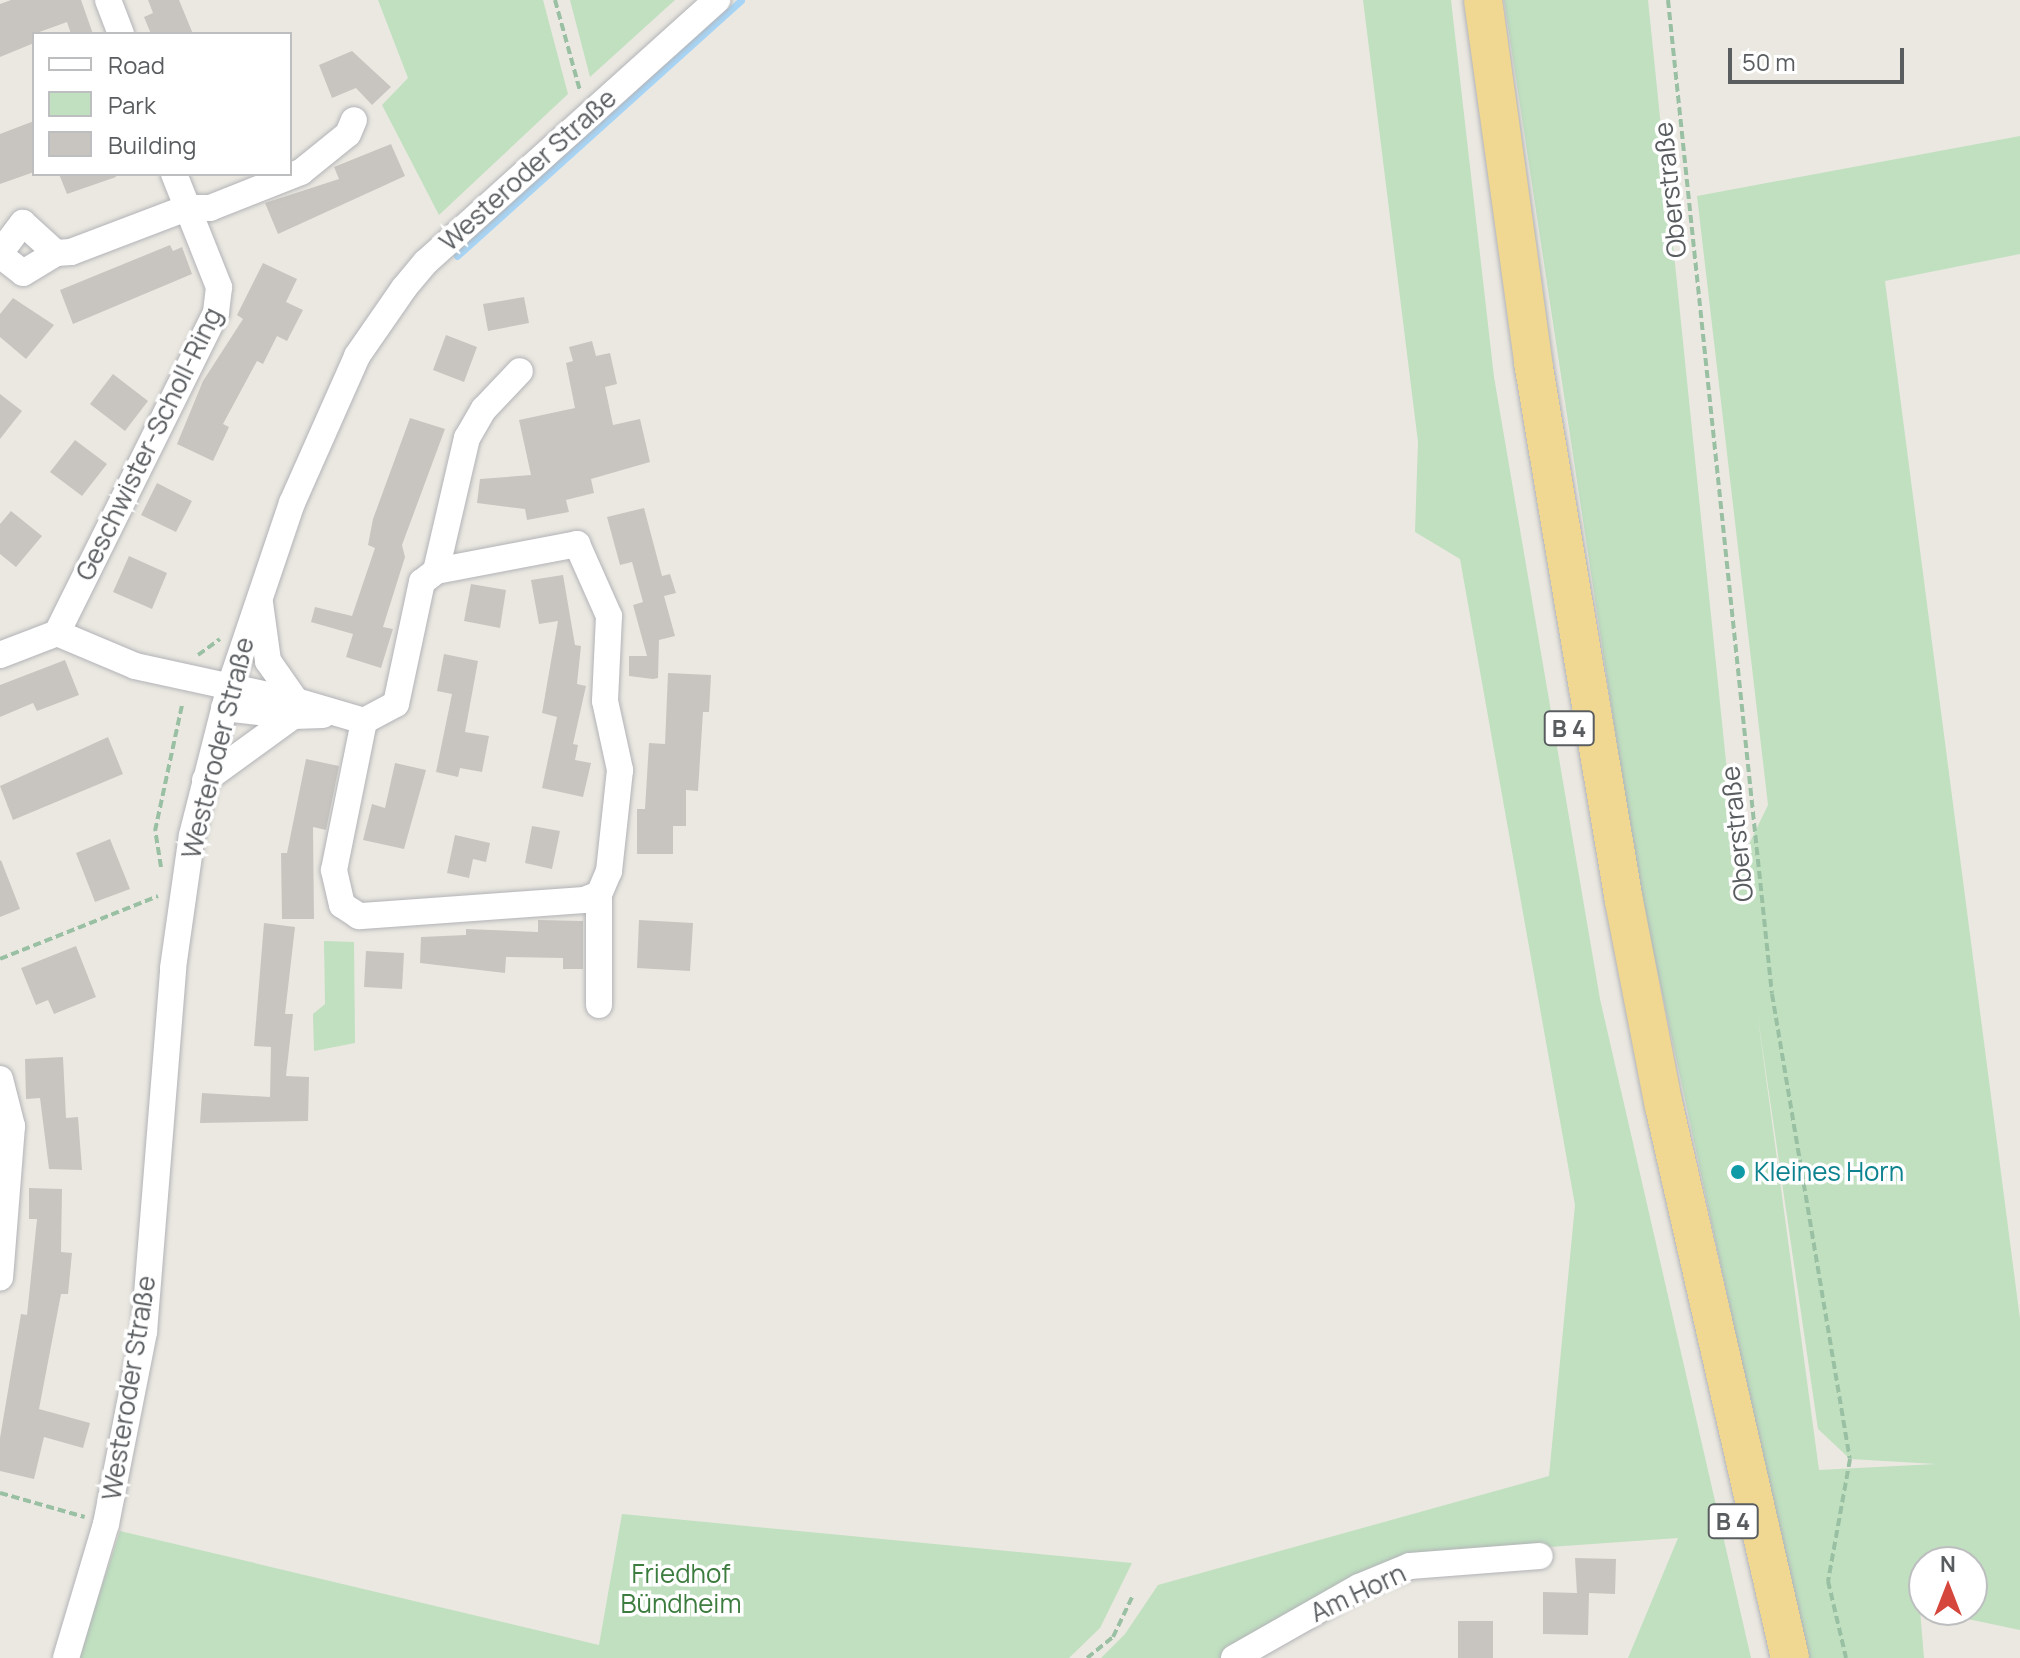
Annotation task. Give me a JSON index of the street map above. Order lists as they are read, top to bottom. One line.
{"streets":{"highway":["B 4"],"street":["Westeroder Straße","Geschwister-Scholl-Ring","Am Horn"],"path":["Oberstraße"]},"parks":["Friedhof Bündheim"],"places":["Kleines Horn"],"legend":["Road","Park","Building"],"scale_bar":"50 m","north":"top"}
